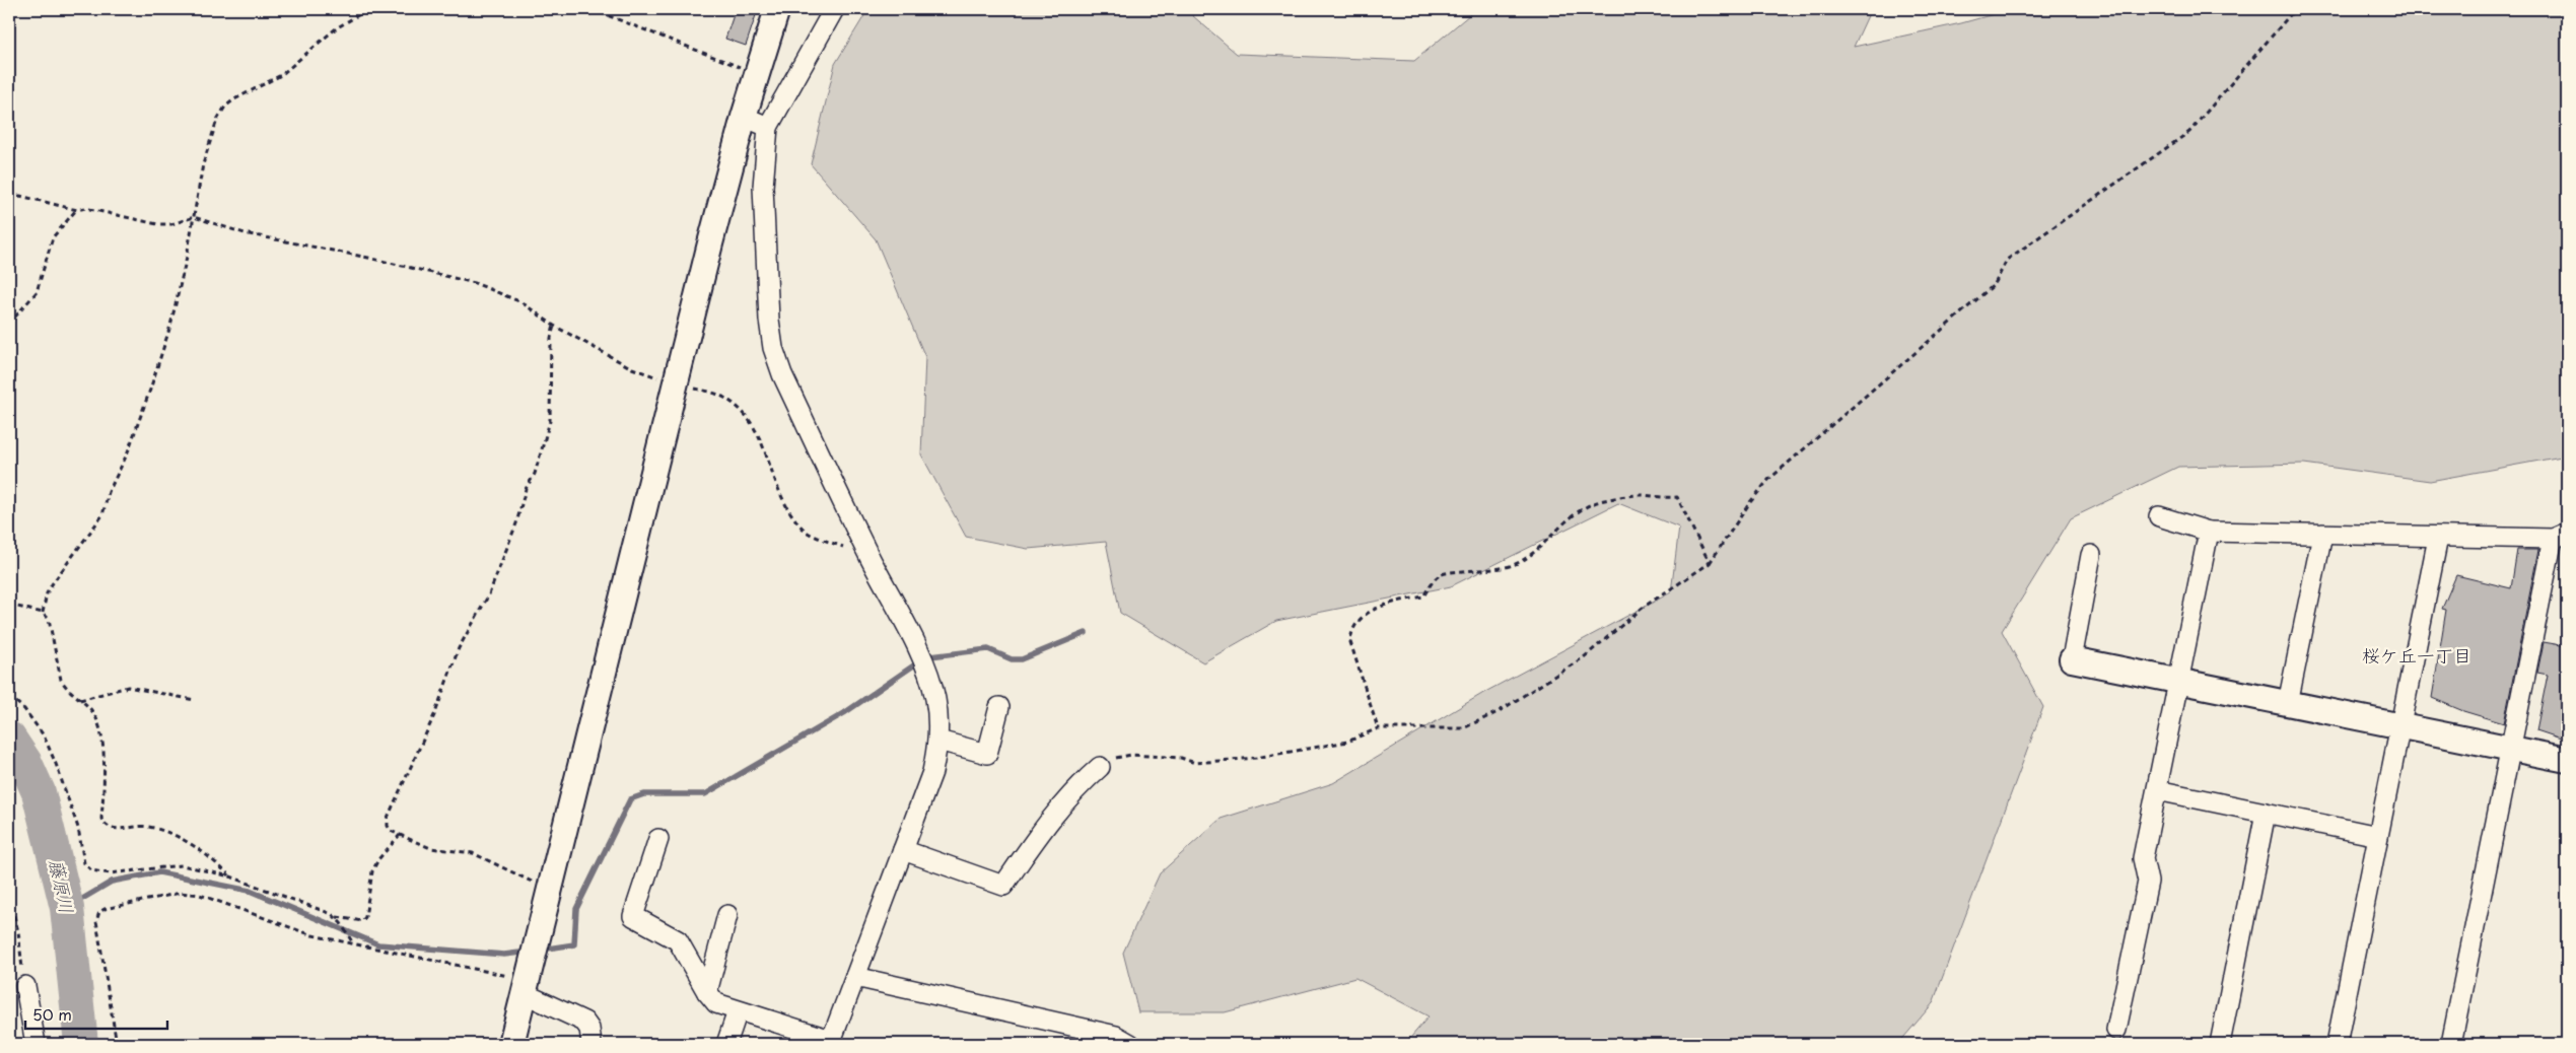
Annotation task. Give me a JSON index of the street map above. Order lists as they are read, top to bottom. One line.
{"districts":["桜ケ丘一丁目"],"water":["藤原川"],"scale_bar":"50 m"}
